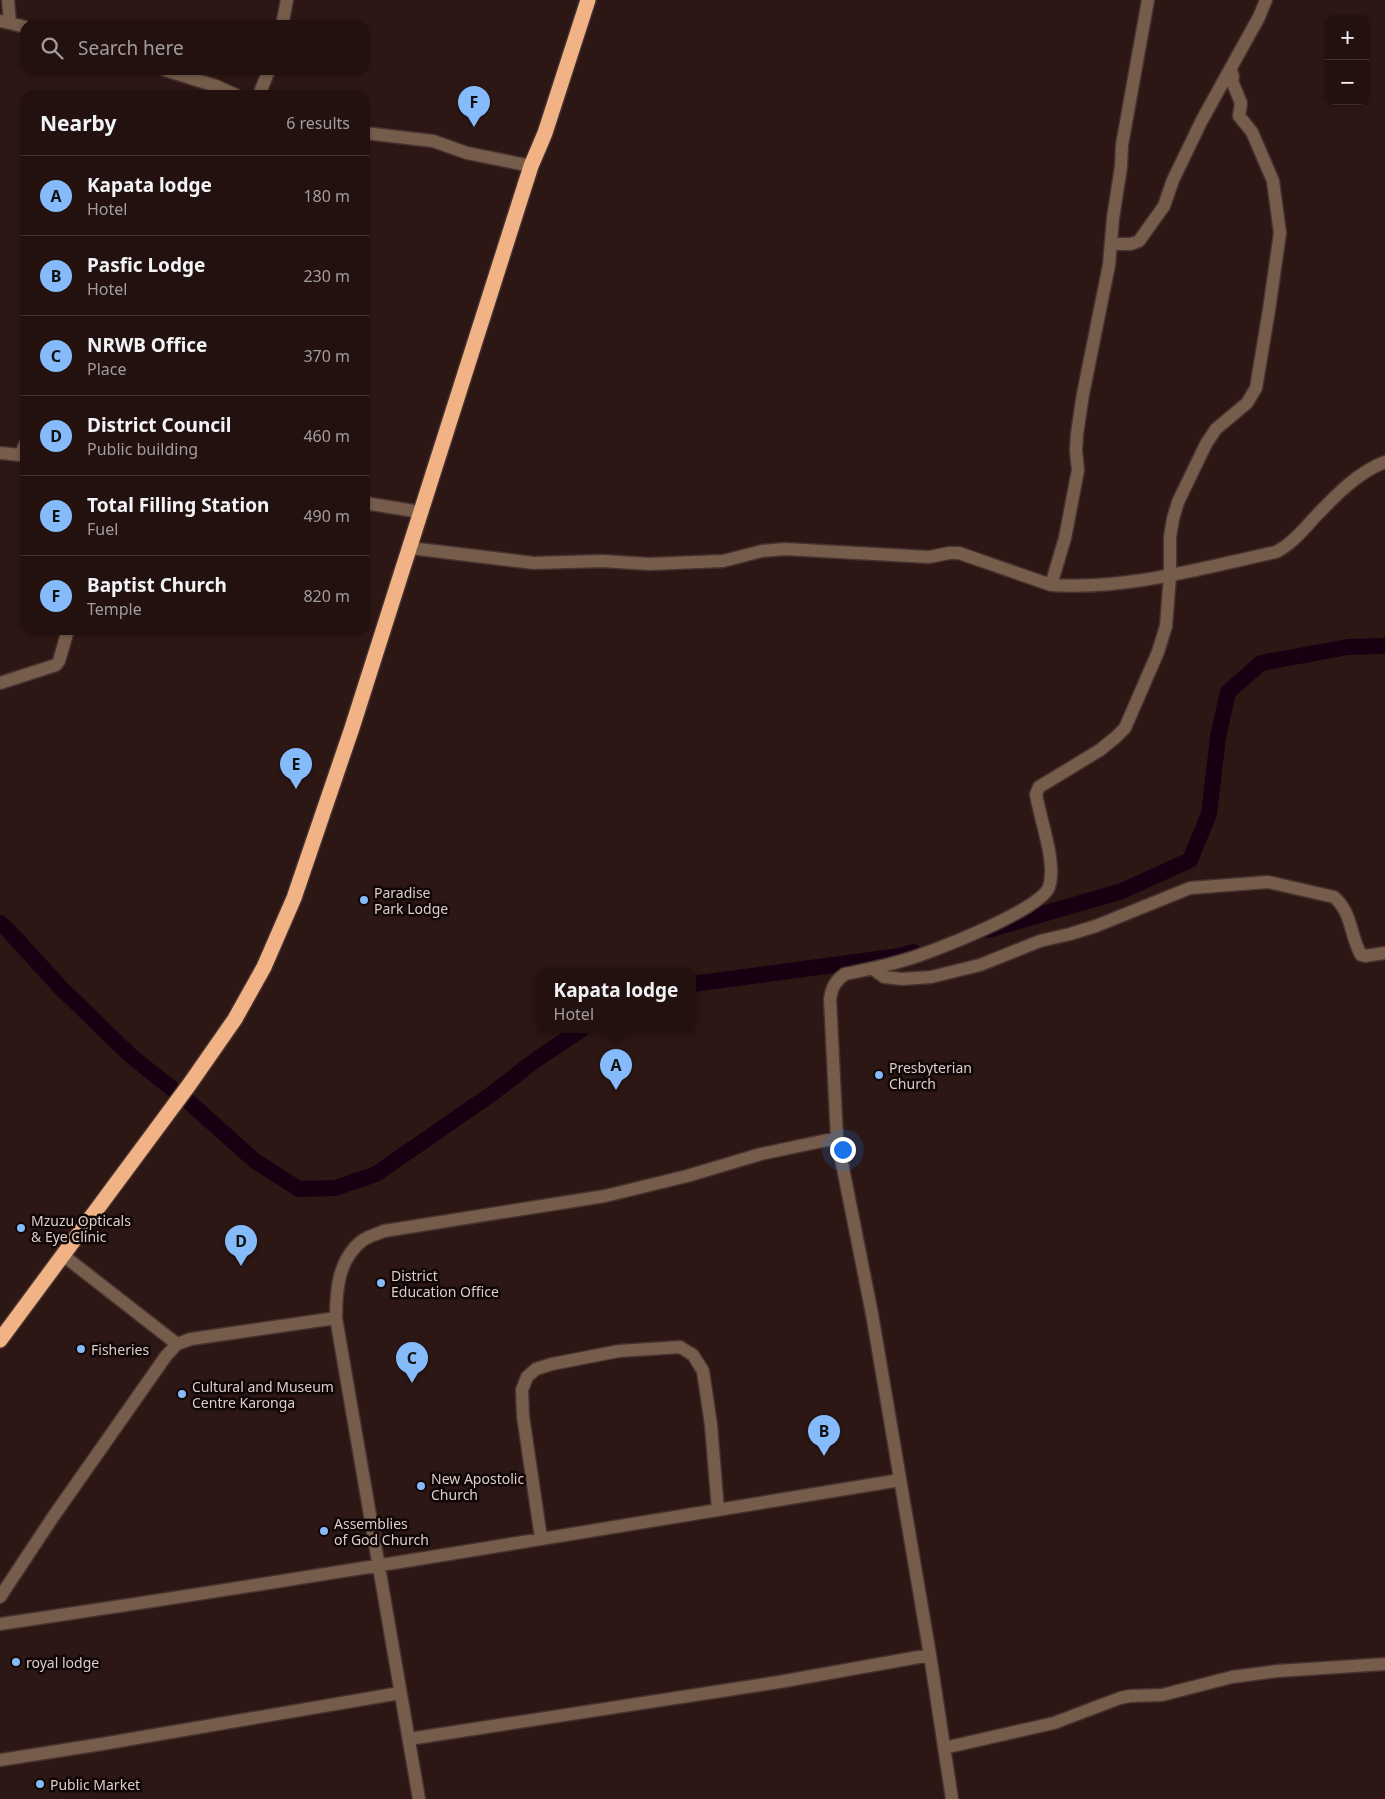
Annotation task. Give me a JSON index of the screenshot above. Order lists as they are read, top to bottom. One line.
{"places":["Paradise Park Lodge","Presbyterian Church","Mzuzu Opticals & Eye Clinic","District Education Office","Fisheries","Cultural and Museum Centre Karonga","New Apostolic Church","Assemblies of God Church","royal lodge","Public Market"],"page":{"map_buttons":["+","−"],"search":"Search here","pins":["F","E","A","D","C","B"],"heading":["Nearby","6 results"],"list":[{"mark":"A","name":"Kapata lodge","note":"Hotel","value":"180 m"},{"mark":"B","name":"Pasfic Lodge","note":"Hotel","value":"230 m"},{"mark":"C","name":"NRWB Office","note":"Place","value":"370 m"},{"mark":"D","name":"District Council","note":"Public building","value":"460 m"},{"mark":"E","name":"Total Filling Station","note":"Fuel","value":"490 m"},{"mark":"F","name":"Baptist Church","note":"Temple","value":"820 m"}],"popup":["Kapata lodge","Hotel"]}}
